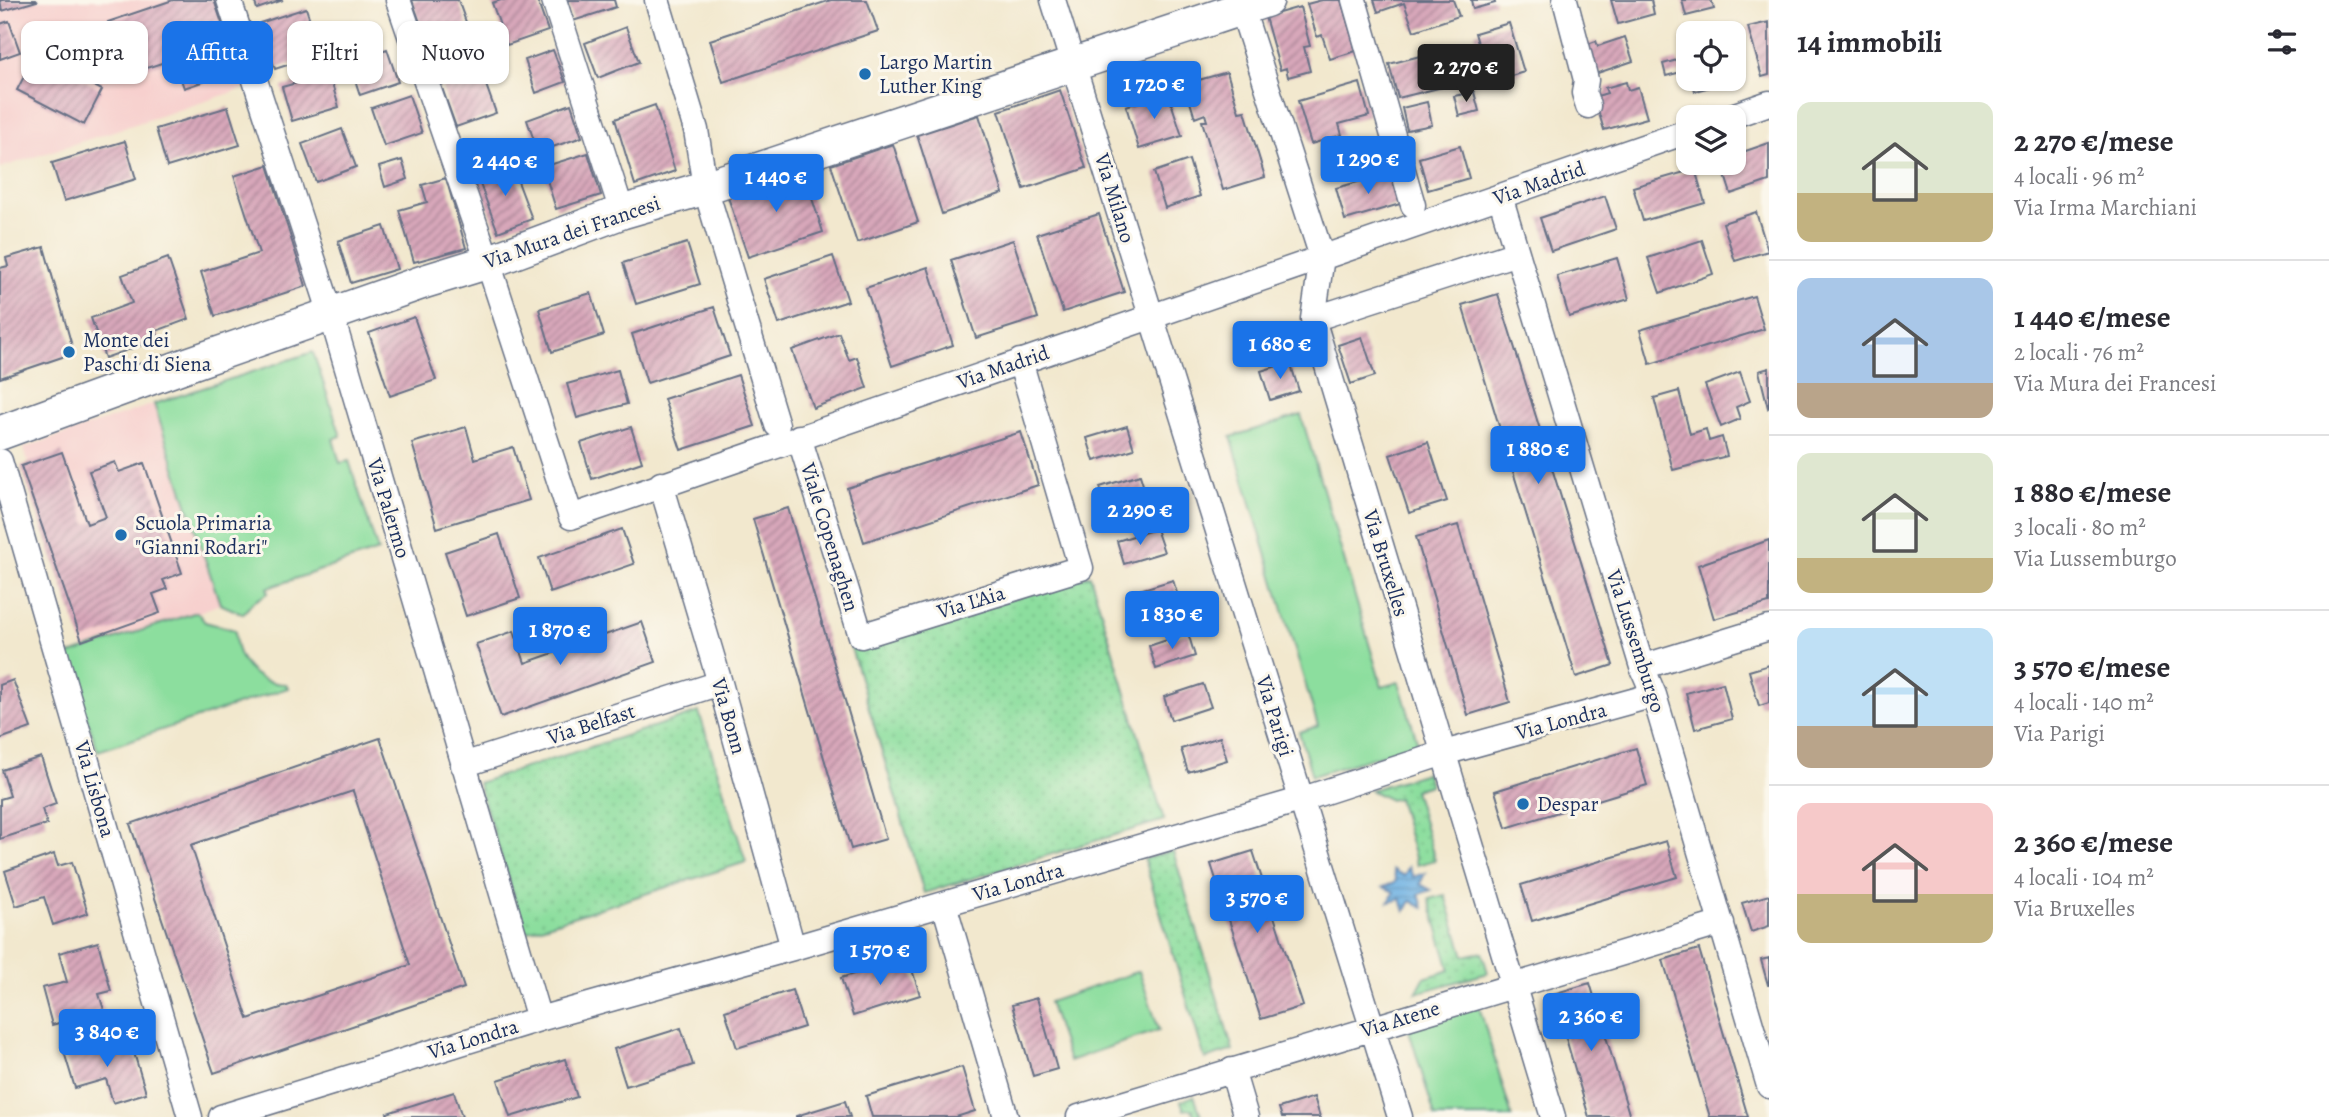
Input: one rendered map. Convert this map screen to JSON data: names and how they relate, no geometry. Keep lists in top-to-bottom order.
{
  "streets": {
    "street": [
      "Via Madrid",
      "Via Milano",
      "Via Mura dei Francesi",
      "Via Palermo",
      "Viale Copenaghen",
      "Via Bruxelles",
      "Via L'Aia",
      "Via Lussemburgo",
      "Via Bonn",
      "Via Parigi",
      "Via Londra",
      "Via Belfast",
      "Via Lisbona",
      "Via Atene"
    ]
  },
  "crossings": [
    ["Via Madrid", "Via Milano"],
    ["Via Madrid", "Via Mura dei Francesi"],
    ["Via Madrid", "Viale Copenaghen"],
    ["Via Madrid", "Via Bruxelles"],
    ["Via Madrid", "Via L'Aia"],
    ["Via Madrid", "Via Lussemburgo"],
    ["Via Madrid", "Via Bonn"],
    ["Via Madrid", "Via Parigi"],
    ["Via Milano", "Via Mura dei Francesi"],
    ["Via Milano", "Via Parigi"],
    ["Via Mura dei Francesi", "Via Palermo"],
    ["Via Mura dei Francesi", "Via Bruxelles"],
    ["Via Palermo", "Via Londra"],
    ["Via Palermo", "Via Belfast"],
    ["Viale Copenaghen", "Via L'Aia"],
    ["Via Bruxelles", "Via Londra"],
    ["Via Bruxelles", "Via Atene"],
    ["Via Lussemburgo", "Via Londra"],
    ["Via Lussemburgo", "Via Atene"],
    ["Via Bonn", "Via Londra"],
    ["Via Bonn", "Via Belfast"],
    ["Via Parigi", "Via Londra"],
    ["Via Parigi", "Via Atene"]
  ],
  "places": [
    "Largo Martin Luther King",
    "Monte dei Paschi di Siena",
    "Scuola Primaria \"Gianni Rodari\"",
    "Despar"
  ],
  "page": {
    "heading": "14 immobili",
    "chip": [
      "Compra",
      "Affitta",
      "Filtri",
      "Nuovo"
    ],
    "price": [
      "2 270 €",
      "1 720 €",
      "1 290 €",
      "2 440 €",
      "1 440 €",
      "1 680 €",
      "1 880 €",
      "2 290 €",
      "1 830 €",
      "1 870 €",
      "3 570 €",
      "1 570 €",
      "2 360 €",
      "3 840 €"
    ],
    "list": [
      {
        "name": "2 270 €/mese",
        "note": "4 locali · 96 m² · Via Irma Marchiani"
      },
      {
        "name": "1 440 €/mese",
        "note": "2 locali · 76 m² · Via Mura dei Francesi"
      },
      {
        "name": "1 880 €/mese",
        "note": "3 locali · 80 m² · Via Lussemburgo"
      },
      {
        "name": "3 570 €/mese",
        "note": "4 locali · 140 m² · Via Parigi"
      },
      {
        "name": "2 360 €/mese",
        "note": "4 locali · 104 m² · Via Bruxelles"
      }
    ]
  }
}
